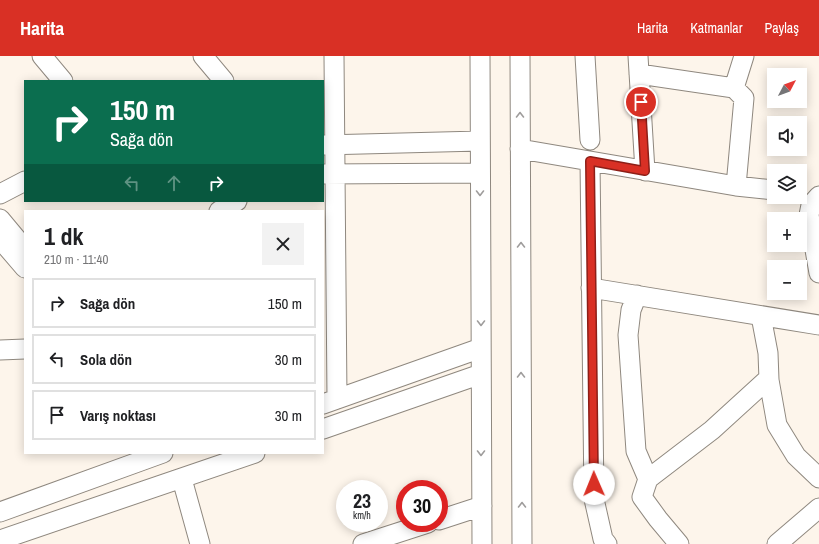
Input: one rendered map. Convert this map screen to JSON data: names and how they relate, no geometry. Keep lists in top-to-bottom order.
{
  "north": "top right",
  "page": {
    "header": "Harita",
    "nav": ["Harita", "Katmanlar", "Paylaş"],
    "map_buttons": ["+", "−"],
    "turn": ["150 m", "Sağa dön"],
    "heading": ["1 dk", "210 m · 11:40"],
    "list": [
      {
        "name": "Sağa dön",
        "value": "150 m"
      },
      {
        "name": "Sola dön",
        "value": "30 m"
      },
      {
        "name": "Varış noktası",
        "value": "30 m"
      }
    ],
    "speed": "23 km/h",
    "limit": "30"
  }
}
